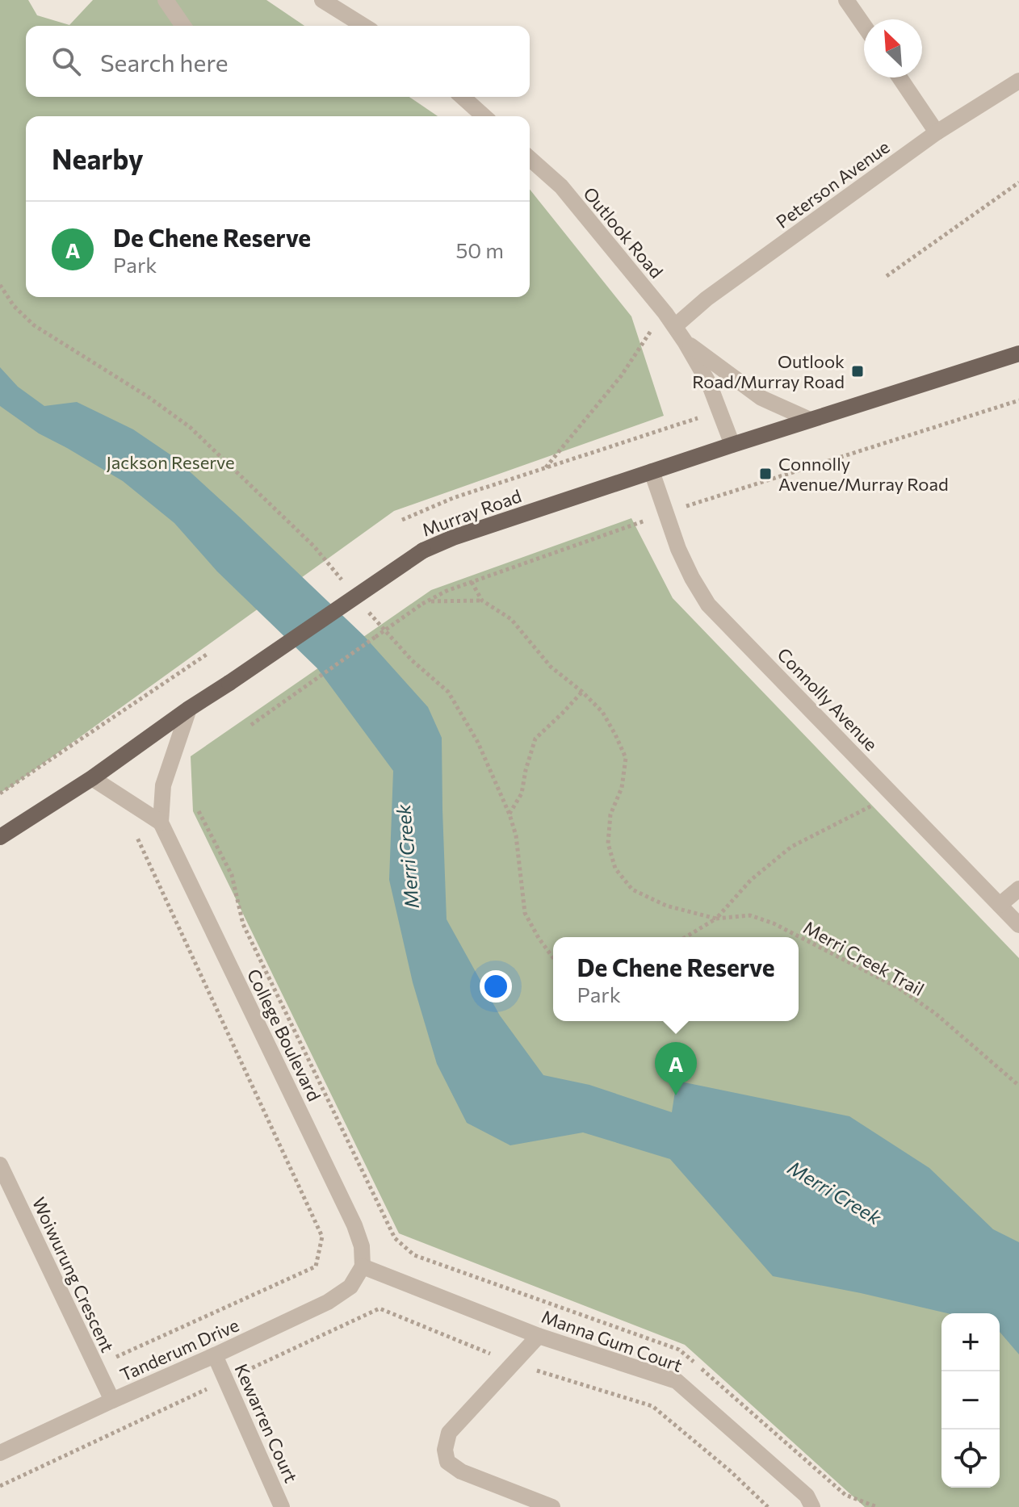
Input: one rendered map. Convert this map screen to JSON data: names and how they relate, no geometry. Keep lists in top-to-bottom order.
{
  "streets": {
    "main road": ["Murray Road"],
    "street": [
      "Peterson Avenue",
      "Outlook Road",
      "Connolly Avenue",
      "College Boulevard",
      "Woiwurung Crescent",
      "Manna Gum Court",
      "Tanderum Drive",
      "Kewarren Court"
    ],
    "path": ["Merri Creek Trail"]
  },
  "crossings": [
    ["Peterson Avenue", "Outlook Road"],
    ["Outlook Road", "Murray Road"],
    ["Murray Road", "Connolly Avenue"],
    ["Murray Road", "College Boulevard"],
    ["College Boulevard", "Manna Gum Court"],
    ["College Boulevard", "Tanderum Drive"],
    ["Woiwurung Crescent", "Tanderum Drive"],
    ["Manna Gum Court", "Tanderum Drive"],
    ["Tanderum Drive", "Kewarren Court"]
  ],
  "water": ["Merri Creek"],
  "parks": ["Jackson Reserve"],
  "places": {
    "transit": ["Outlook Road/Murray Road", "Connolly Avenue/Murray Road"]
  },
  "north": "top left",
  "page": {
    "search": "Search here",
    "heading": "Nearby",
    "list": [
      {
        "mark": "A",
        "name": "De Chene Reserve",
        "note": "Park",
        "value": "50 m"
      }
    ],
    "popup": ["De Chene Reserve", "Park"],
    "pins": "A",
    "map_buttons": ["+", "−"]
  }
}
